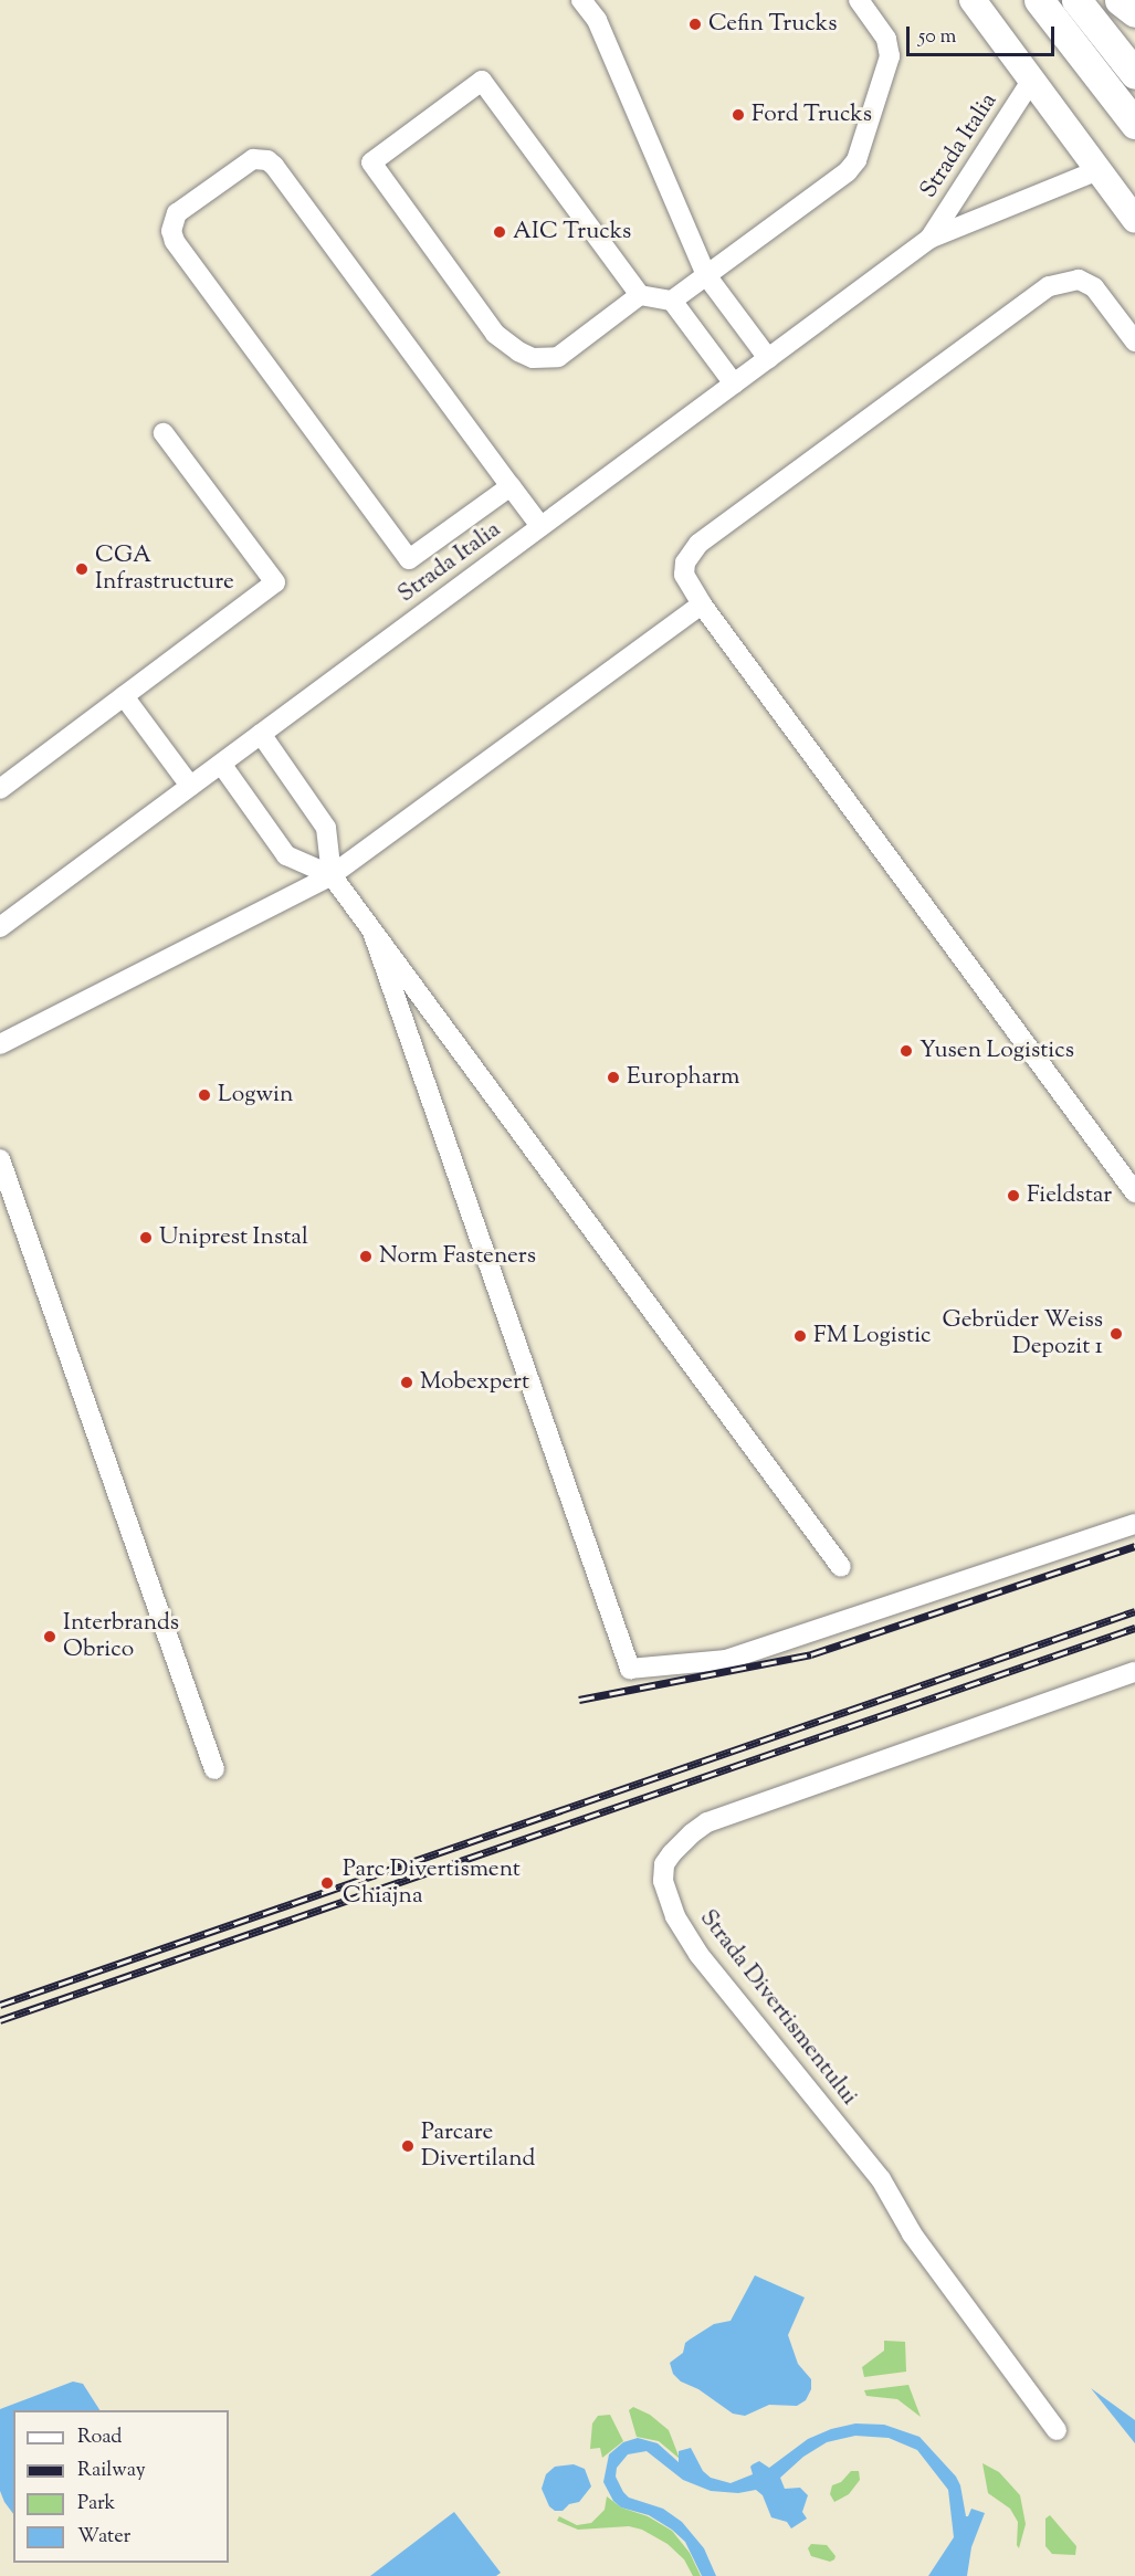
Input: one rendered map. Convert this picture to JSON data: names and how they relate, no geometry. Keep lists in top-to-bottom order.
{
  "streets": {
    "street": ["Strada Italia", "Strada Divertismentului"]
  },
  "places": [
    "Cefin Trucks",
    "Ford Trucks",
    "AIC Trucks",
    "CGA Infrastructure",
    "Yusen Logistics",
    "Europharm",
    "Logwin",
    "Fieldstar",
    "Uniprest Instal",
    "Norm Fasteners",
    "Gebrüder Weiss Depozit 1",
    "FM Logistic",
    "Mobexpert",
    "Interbrands Obrico",
    "Parc Divertisment Chiajna",
    "Parcare Divertiland"
  ],
  "legend": [
    "Road",
    "Railway",
    "Park",
    "Water"
  ],
  "scale_bar": "50 m"
}
